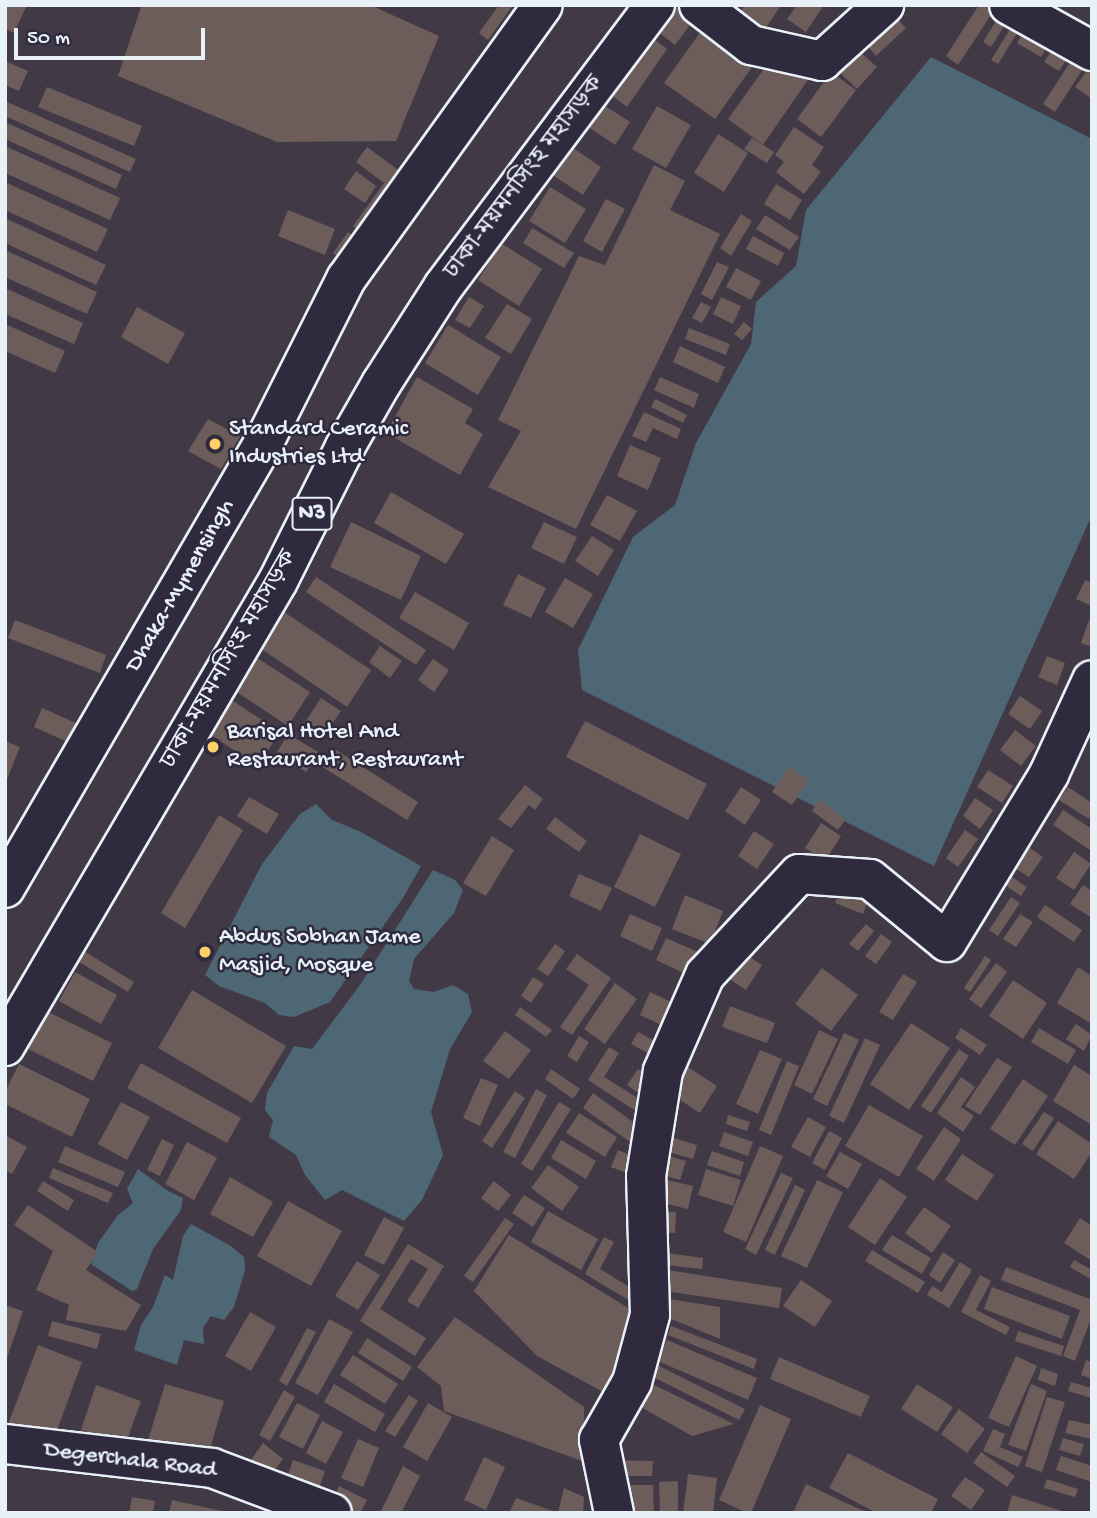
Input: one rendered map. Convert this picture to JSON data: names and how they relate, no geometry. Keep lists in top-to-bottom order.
{
  "streets": {
    "main road": [
      "ঢাকা-ময়মনসিংহ মহাসড়ক",
      "N3",
      "Dhaka-Mymensingh",
      "Degerchala Road"
    ]
  },
  "places": ["Standard Ceramic Industries Ltd", "Barisal Hotel And Restaurant, Restaurant", "Abdus Sobhan Jame Masjid, Mosque"],
  "scale_bar": "50 m"
}
